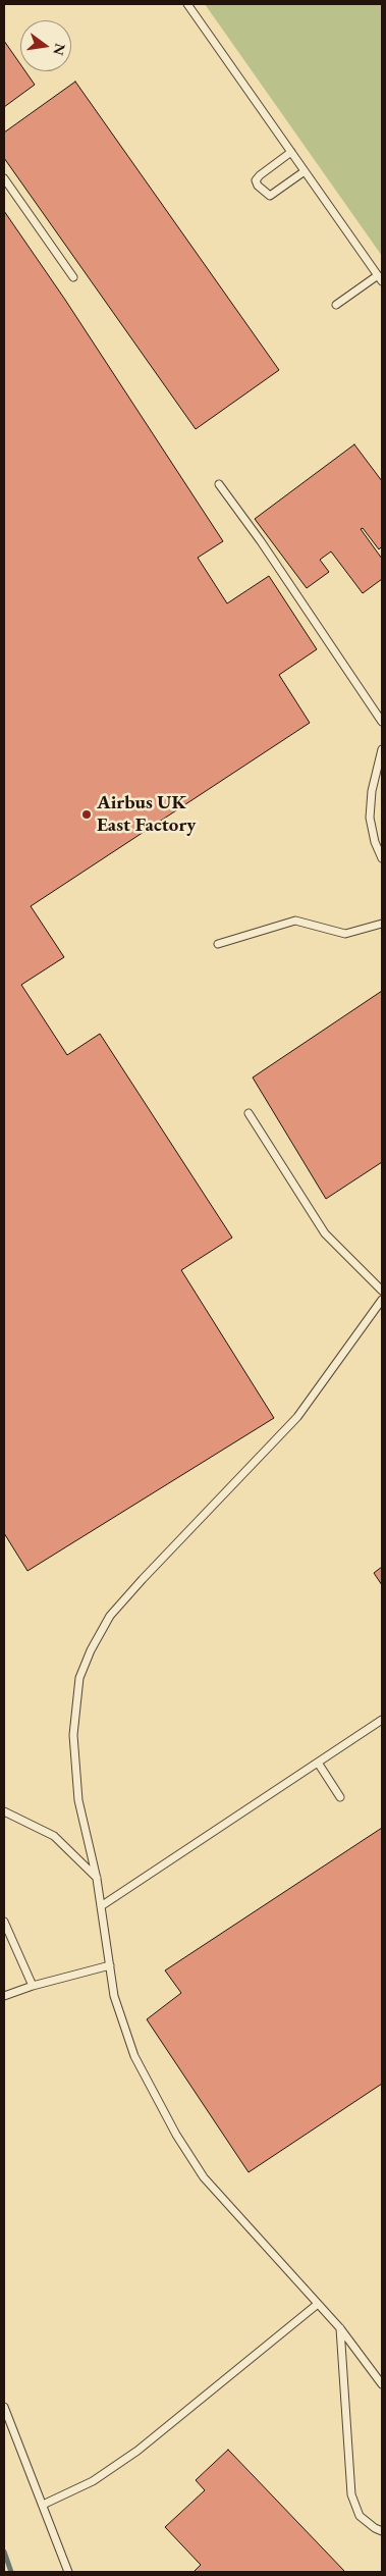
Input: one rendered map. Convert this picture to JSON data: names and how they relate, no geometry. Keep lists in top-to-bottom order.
{
  "places": ["Airbus UK East Factory"],
  "north": "right"
}
